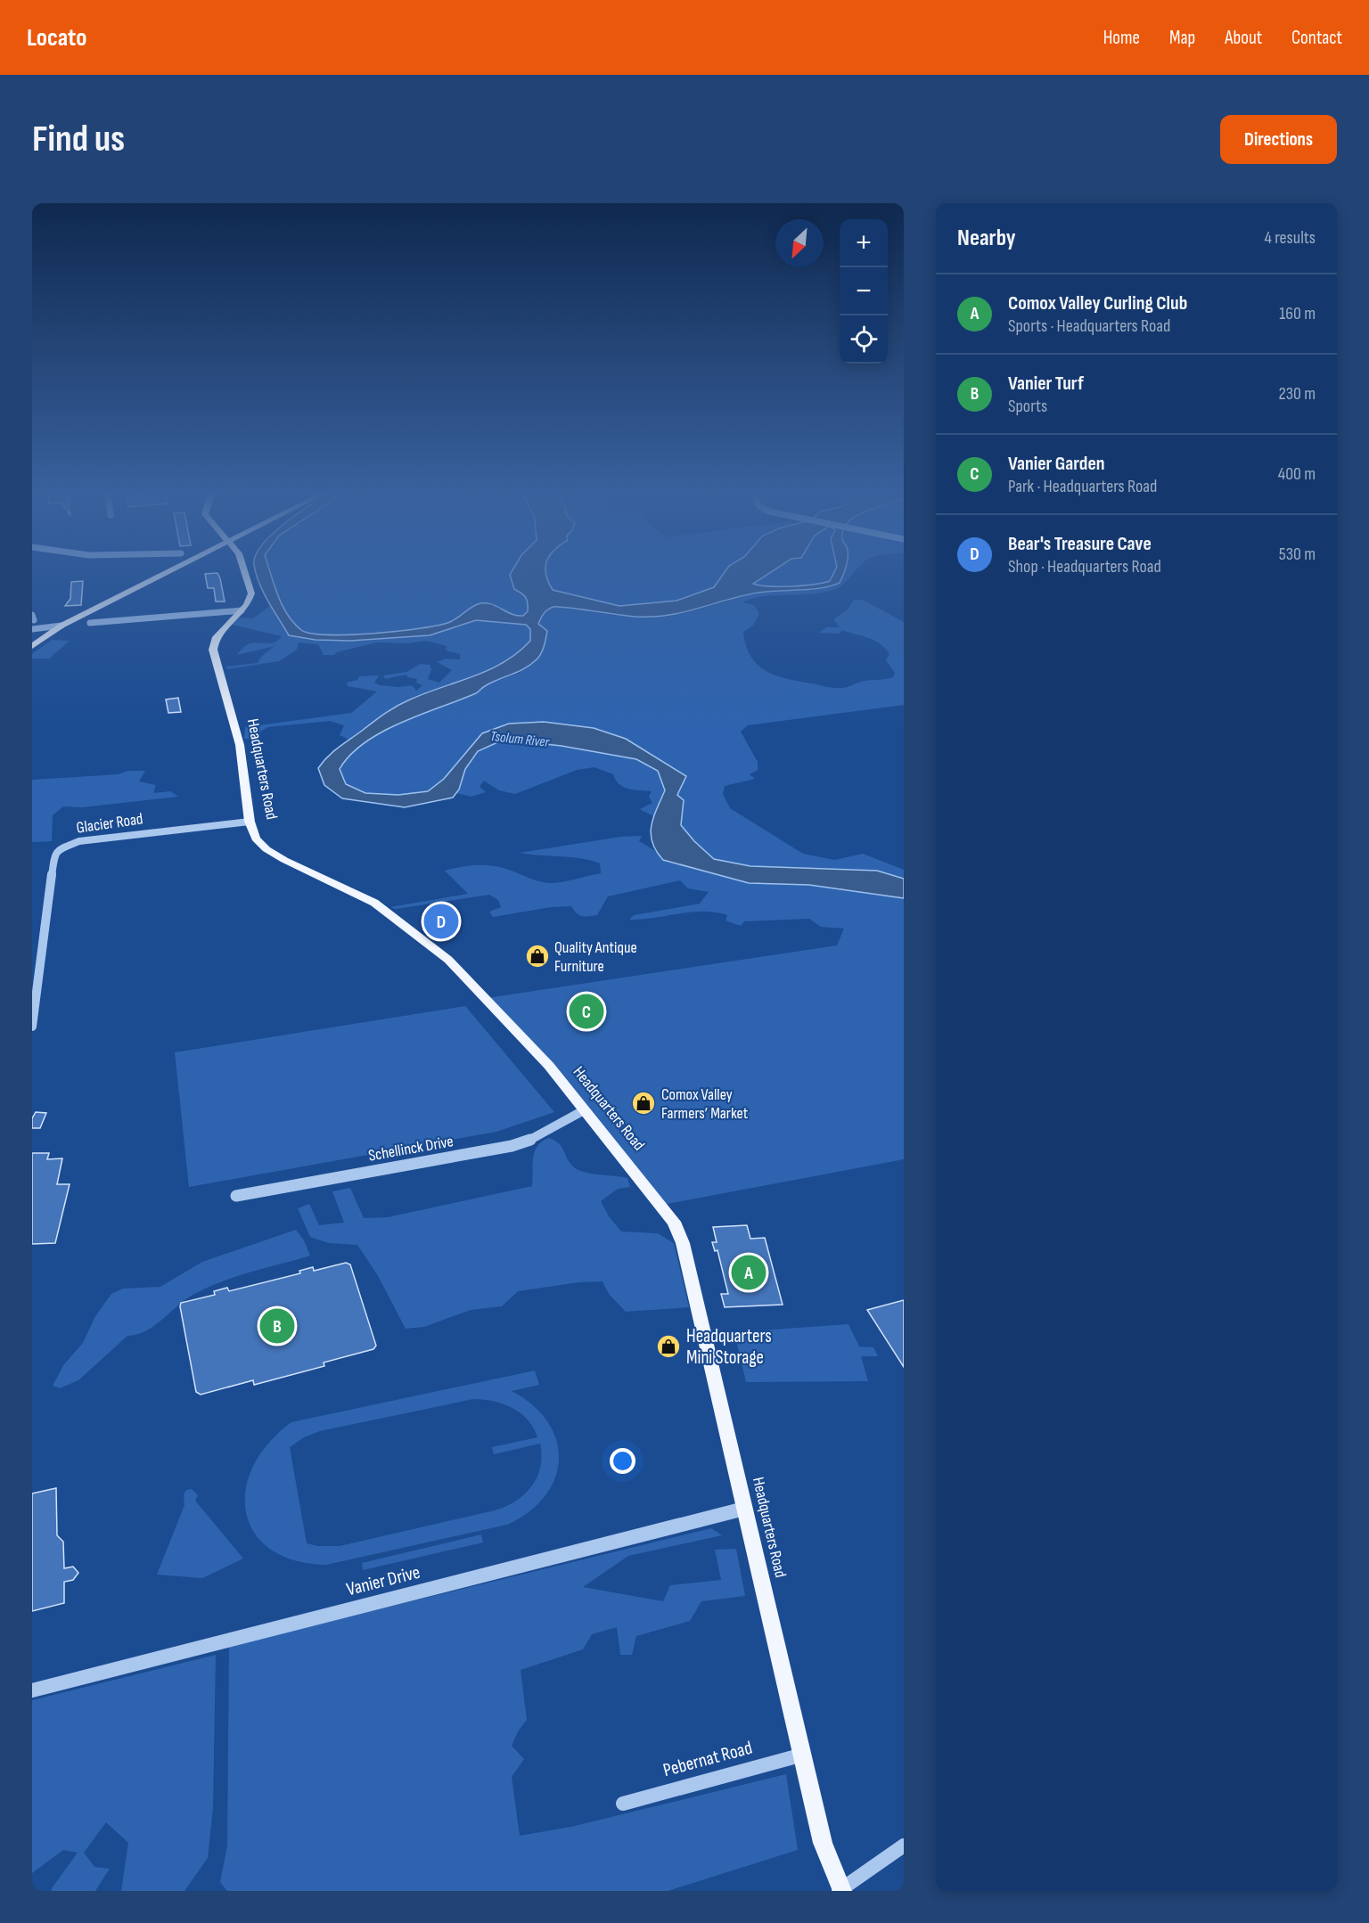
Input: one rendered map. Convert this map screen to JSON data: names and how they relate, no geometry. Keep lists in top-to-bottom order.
{
  "streets": {
    "main road": ["Headquarters Road"],
    "street": [
      "Glacier Road",
      "Schellinck Drive",
      "Vanier Drive",
      "Pebernat Road"
    ]
  },
  "crossings": [
    ["Headquarters Road", "Glacier Road"],
    ["Headquarters Road", "Schellinck Drive"],
    ["Headquarters Road", "Vanier Drive"],
    ["Headquarters Road", "Pebernat Road"]
  ],
  "water": ["Tsolum River"],
  "places": {
    "shop": ["Quality Antique Furniture", "Comox Valley Farmers’ Market", "Headquarters Mini Storage"]
  },
  "north": "bottom left",
  "page": {
    "header": "Locato",
    "nav": [
      "Home",
      "Map",
      "About",
      "Contact"
    ],
    "buttons": "Directions",
    "title": "Find us",
    "heading": ["Nearby", "4 results"],
    "map_buttons": ["+", "−"],
    "list": [
      {
        "mark": "A",
        "name": "Comox Valley Curling Club",
        "note": "Sports · Headquarters Road",
        "value": "160 m"
      },
      {
        "mark": "B",
        "name": "Vanier Turf",
        "note": "Sports",
        "value": "230 m"
      },
      {
        "mark": "C",
        "name": "Vanier Garden",
        "note": "Park · Headquarters Road",
        "value": "400 m"
      },
      {
        "mark": "D",
        "name": "Bear's Treasure Cave",
        "note": "Shop · Headquarters Road",
        "value": "530 m"
      }
    ],
    "pins": [
      "D",
      "C",
      "A",
      "B"
    ]
  }
}
